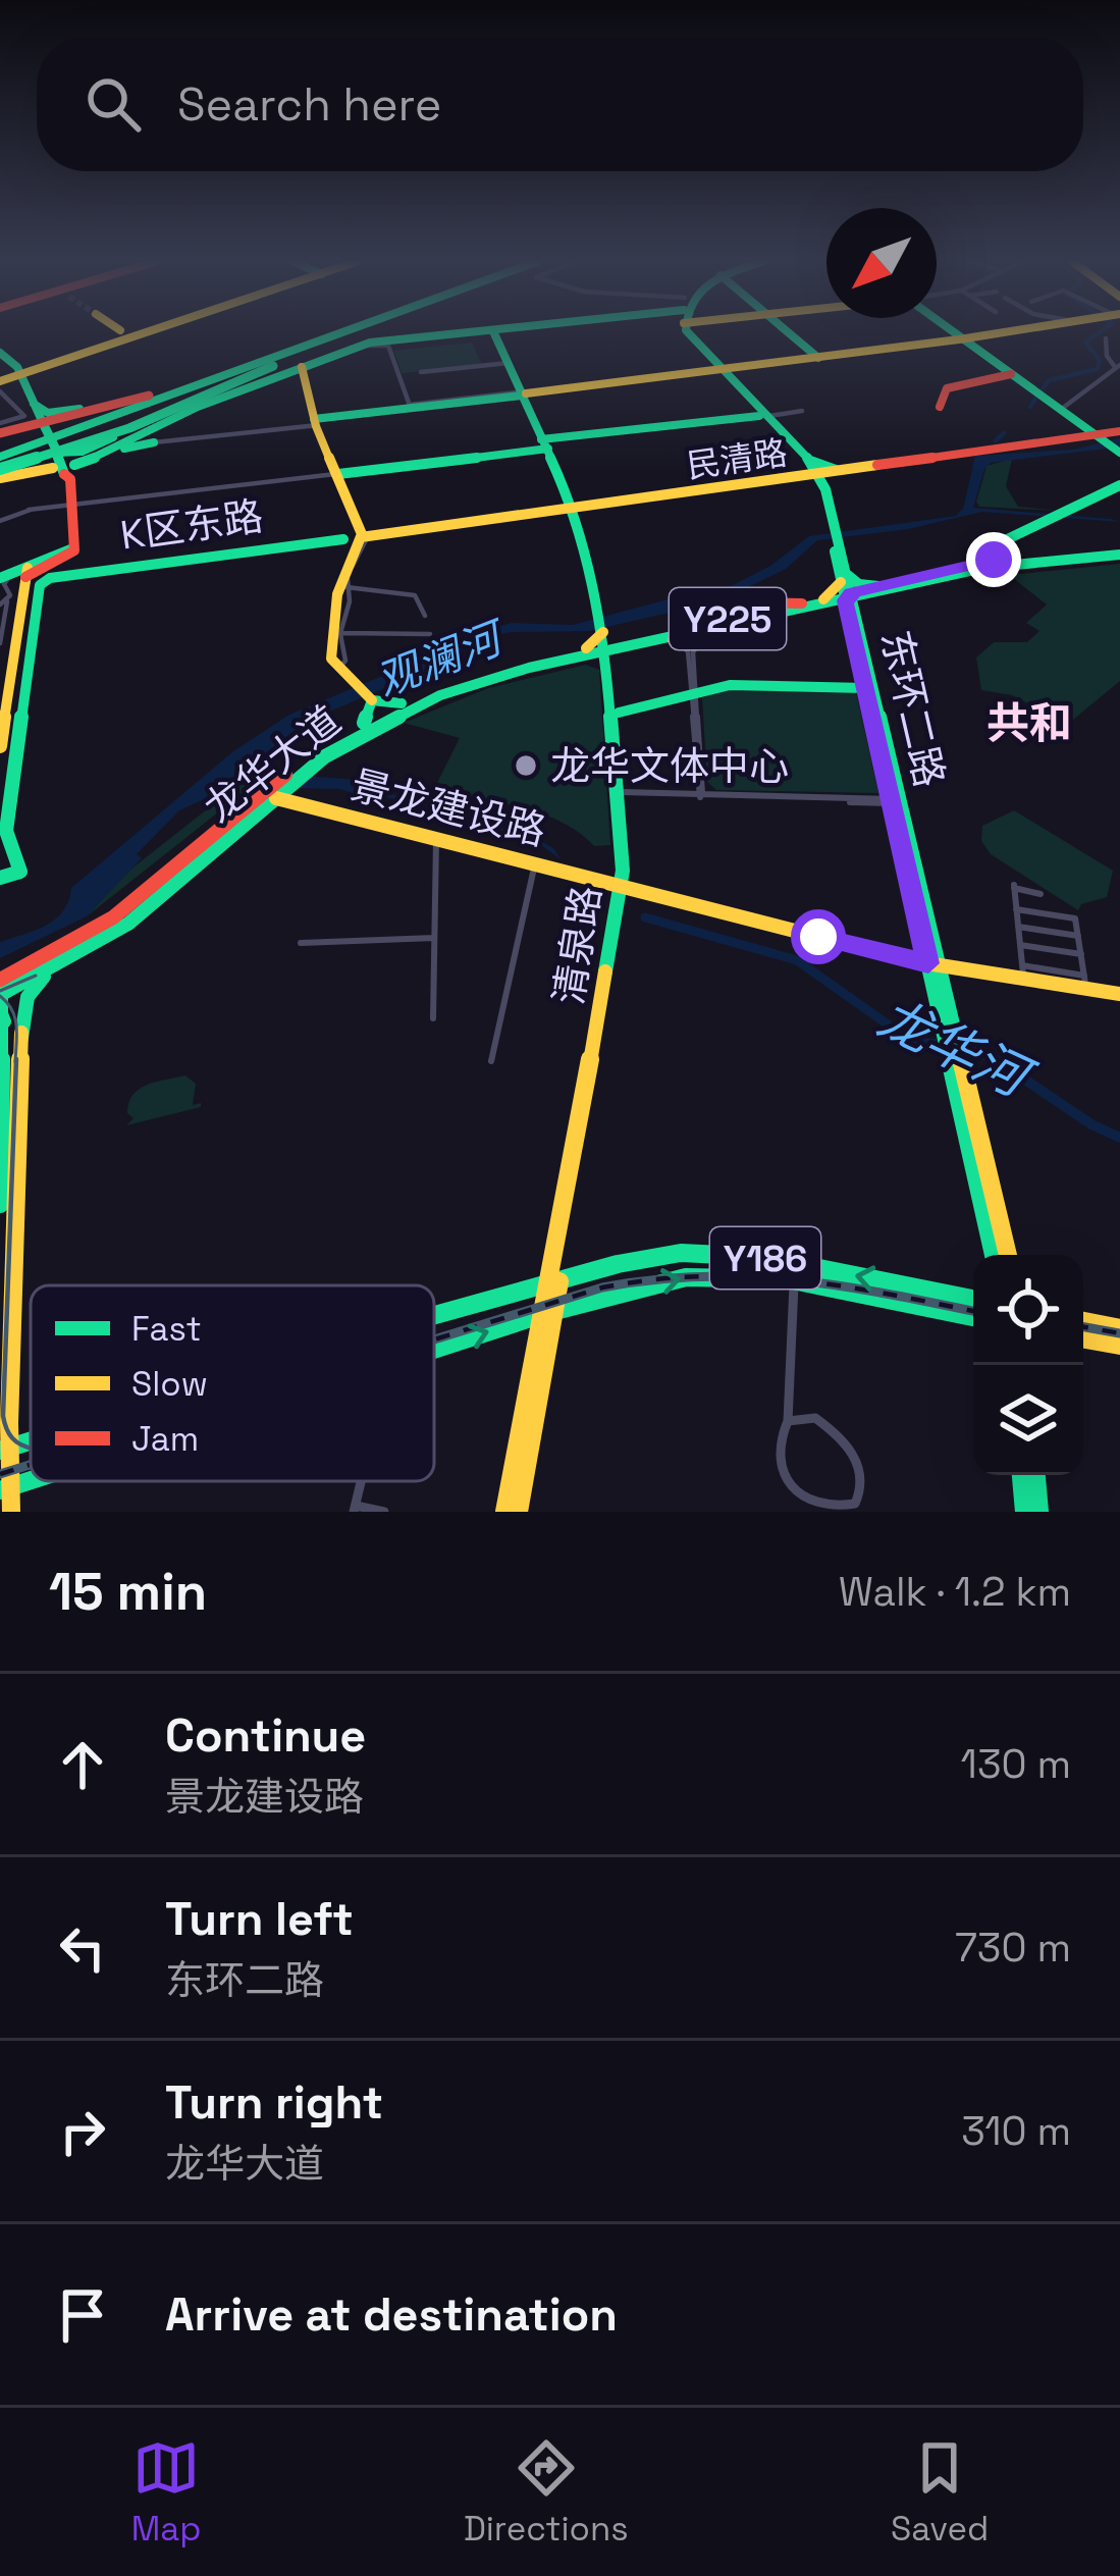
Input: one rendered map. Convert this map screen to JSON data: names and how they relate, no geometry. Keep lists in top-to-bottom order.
{
  "streets": {
    "main road": [
      "民清路",
      "K区东路",
      "Y225",
      "东环二路",
      "龙华大道",
      "景龙建设路",
      "清泉路",
      "Y186"
    ]
  },
  "crossings": [
    ["民清路", "东环二路"],
    ["民清路", "清泉路"],
    ["东环二路", "景龙建设路"],
    ["龙华大道", "景龙建设路"],
    ["龙华大道", "清泉路"],
    ["景龙建设路", "清泉路"],
    ["清泉路", "Y186"]
  ],
  "districts": ["共和"],
  "water": ["观澜河", "龙华河"],
  "places": ["龙华文体中心"],
  "legend": ["Fast", "Slow", "Jam"],
  "north": "bottom left",
  "page": {
    "search": "Search here",
    "heading": ["15 min", "Walk · 1.2 km"],
    "list": [
      ["Continue", "景龙建设路", "130 m"],
      ["Turn left", "东环二路", "730 m"],
      ["Turn right", "龙华大道", "310 m"],
      "Arrive at destination"
    ],
    "nav": ["Map", "Directions", "Saved"]
  }
}
